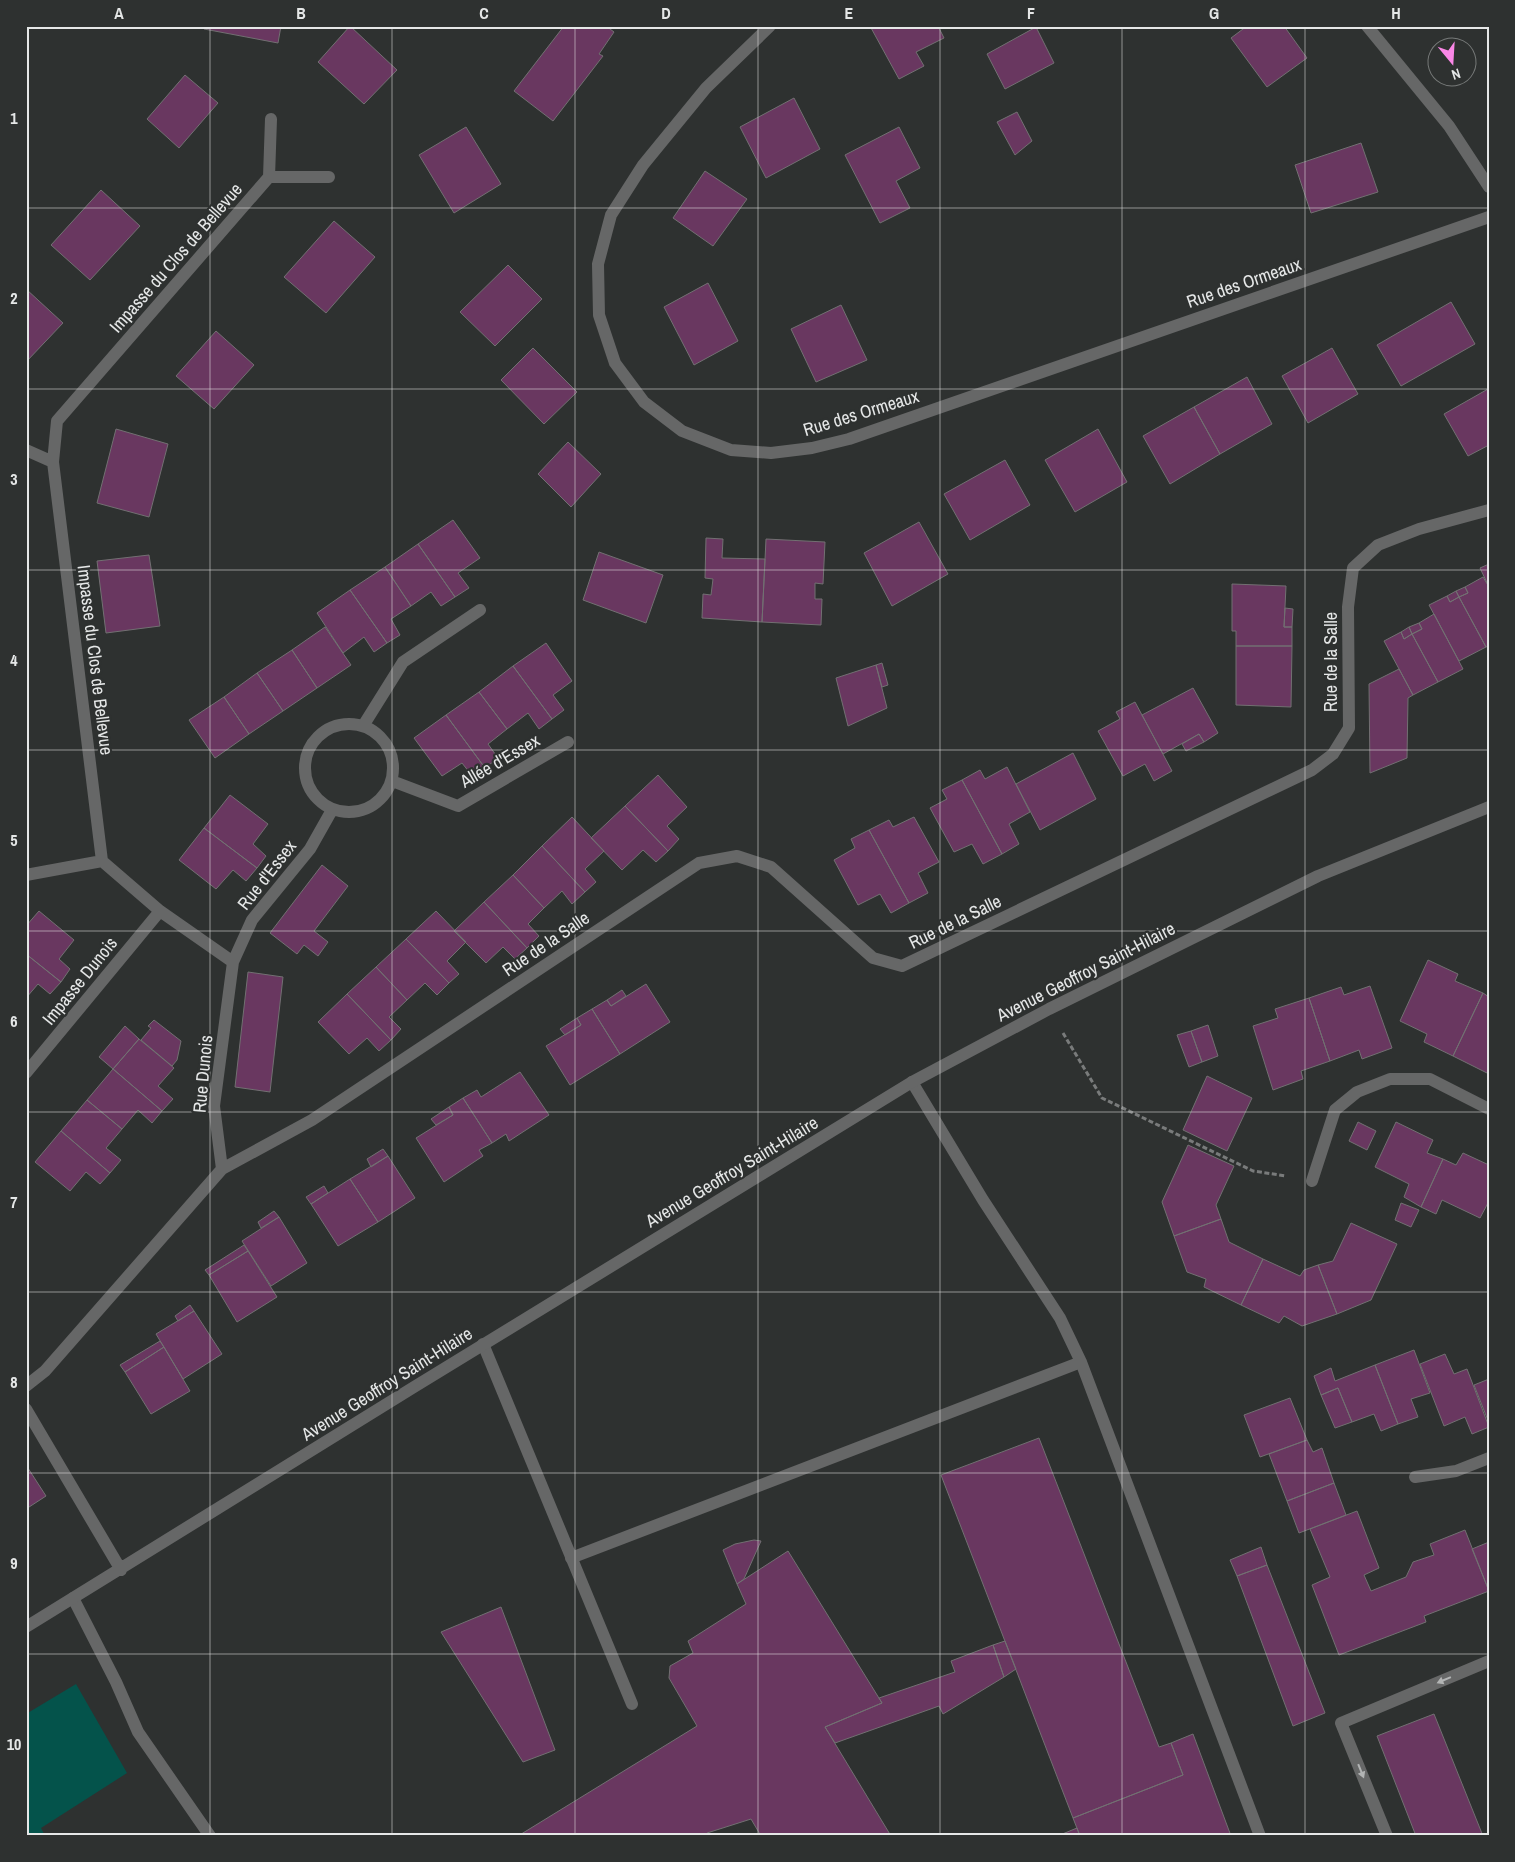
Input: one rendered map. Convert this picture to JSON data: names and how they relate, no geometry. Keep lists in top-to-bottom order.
{
  "streets": {
    "street": [
      "Impasse du Clos de Bellevue",
      "Rue des Ormeaux",
      "Rue de la Salle",
      "Allée d'Essex",
      "Rue d'Essex",
      "Avenue Geoffroy Saint-Hilaire",
      "Impasse Dunois",
      "Rue Dunois"
    ]
  },
  "crossings": [
    ["Rue de la Salle", "Rue Dunois"],
    ["Allée d'Essex", "Rue d'Essex"],
    ["Rue d'Essex", "Rue Dunois"]
  ],
  "north": "bottom",
  "grid": {
    "columns": [
      "A",
      "B",
      "C",
      "D",
      "E",
      "F",
      "G",
      "H"
    ],
    "rows": [
      "1",
      "2",
      "3",
      "4",
      "5",
      "6",
      "7",
      "8",
      "9",
      "10"
    ]
  }
}
